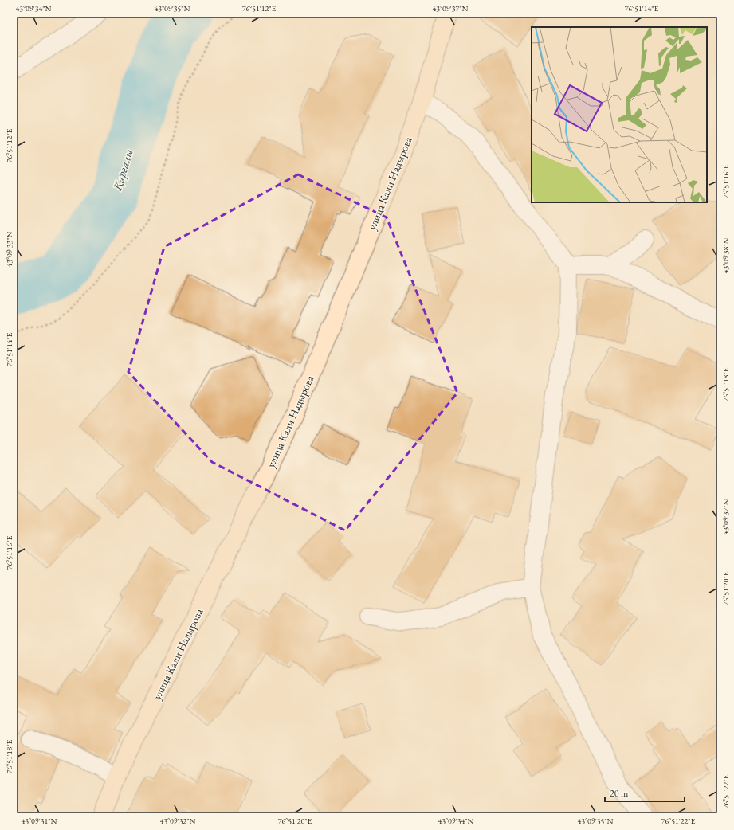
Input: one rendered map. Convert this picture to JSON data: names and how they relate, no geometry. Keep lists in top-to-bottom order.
{
  "streets": {
    "street": ["улица Кали Надырова"]
  },
  "water": ["Қарғалы"],
  "scale_bar": "20 m",
  "coordinates": [
    "43°09'34\"N",
    "43°09'35\"N",
    "76°51'12\"E",
    "43°09'37\"N",
    "76°51'14\"E",
    "76°51'16\"E",
    "43°09'33\"N",
    "43°09'38\"N",
    "76°51'18\"E",
    "76°51'20\"E",
    "76°51'22\"E",
    "43°09'31\"N",
    "43°09'32\"N"
  ]
}
